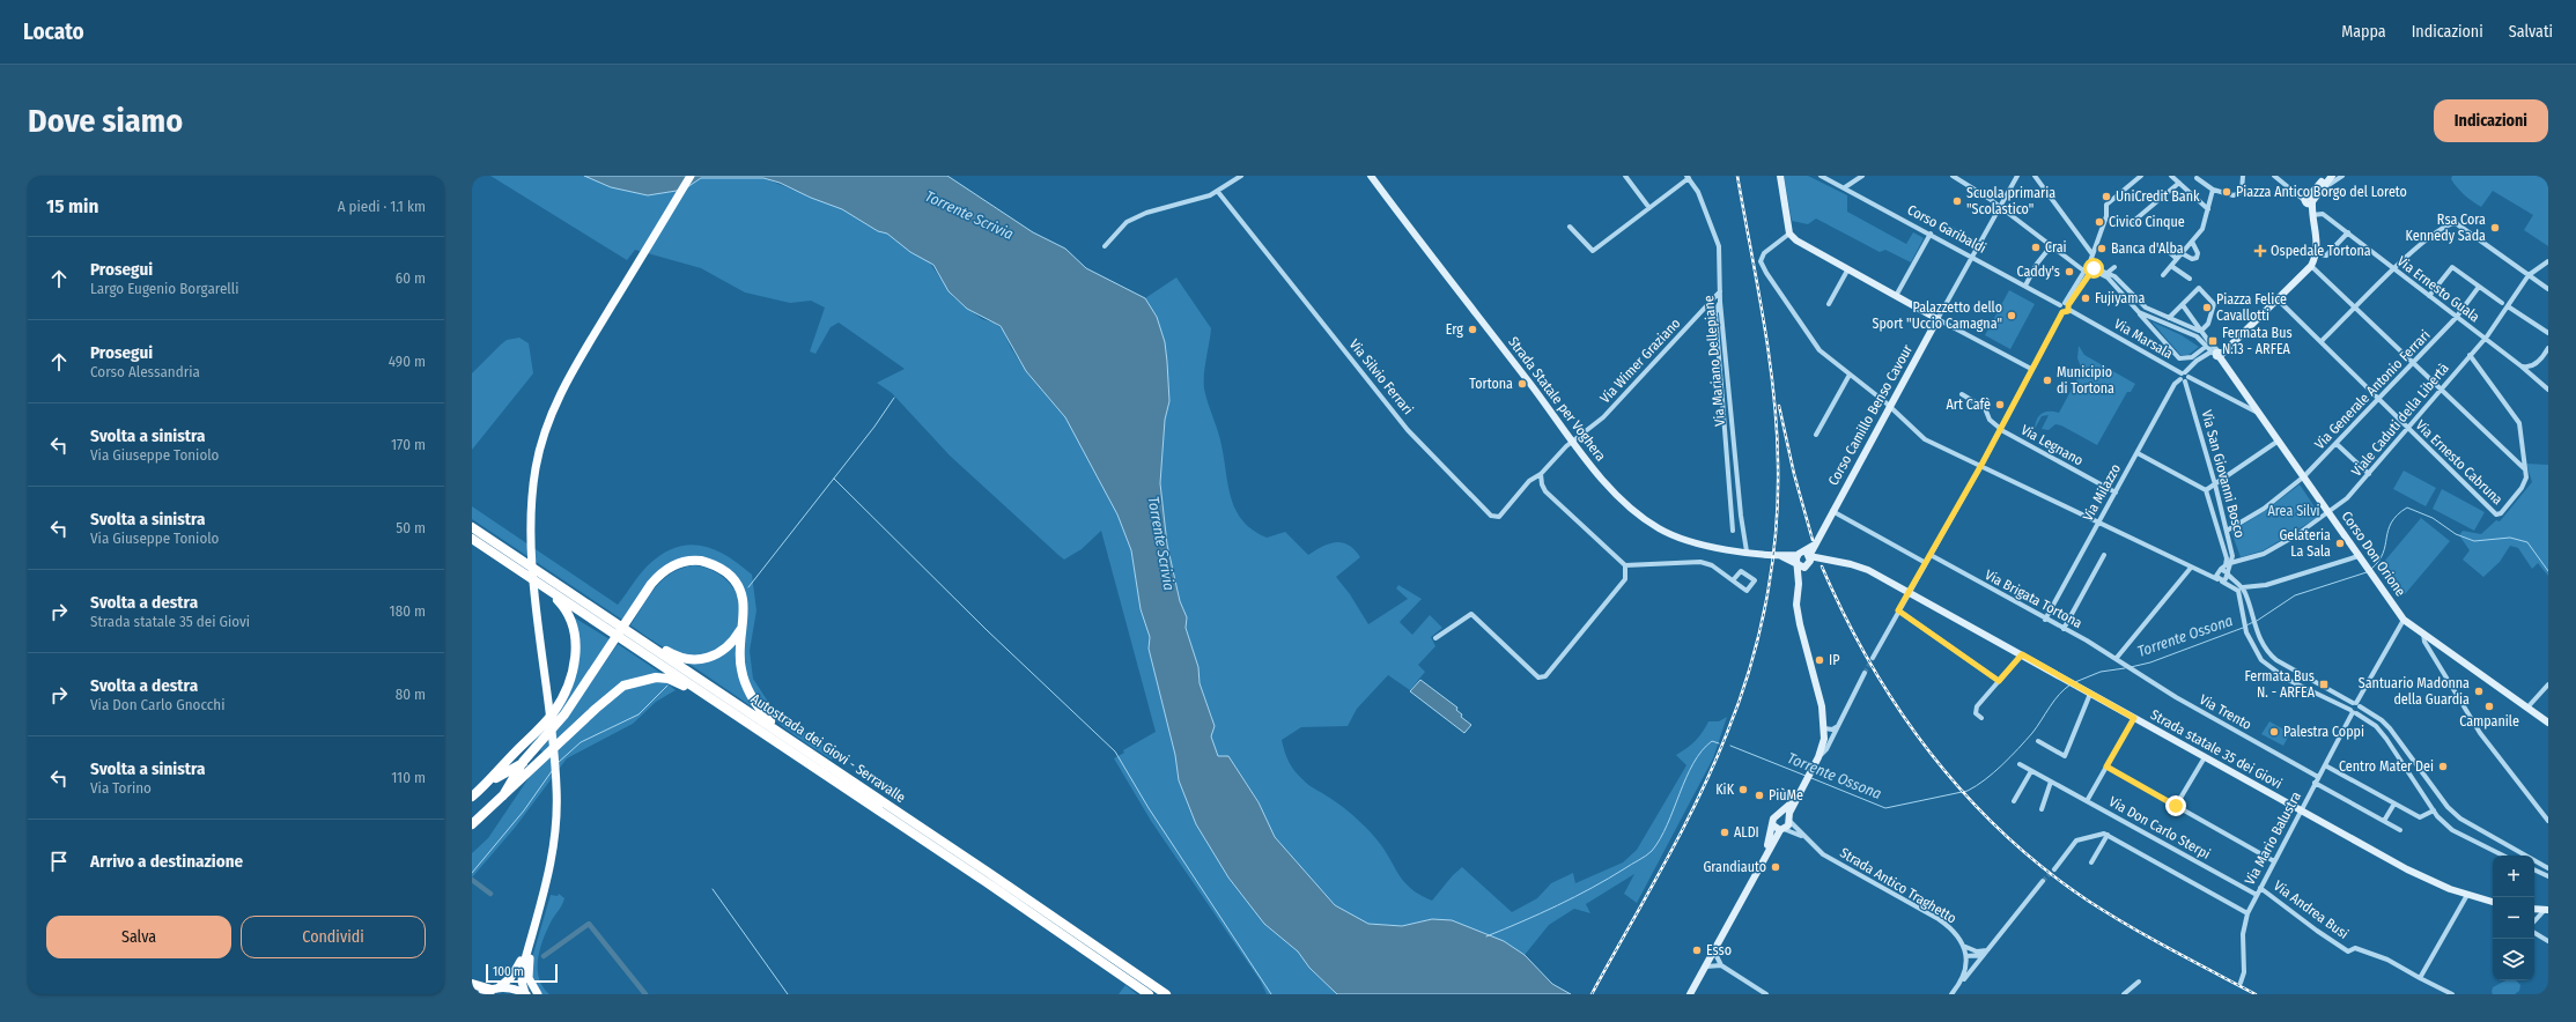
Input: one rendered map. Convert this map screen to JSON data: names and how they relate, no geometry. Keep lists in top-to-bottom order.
{
  "streets": {
    "highway": ["Autostrada dei Giovi - Serravalle"],
    "main road": [
      "Strada Statale per Voghera",
      "Corso Camillo Benso Cavour",
      "Corso Don Orione",
      "Strada statale 35 dei Giovi"
    ],
    "street": [
      "Corso Garibaldi",
      "Via Ernesto Guala",
      "Via Marsala",
      "Via Wimer Graziano",
      "Via Mariano Dellepiane",
      "Via Silvio Ferrari",
      "Via Generale Antonio Ferrari",
      "Viale Caduti della Libertà",
      "Via Legnano",
      "Via Ernesto Cabruna",
      "Via San Giovanni Bosco",
      "Via Milazzo",
      "Via Brigata Tortona",
      "Via Trento",
      "Via Don Carlo Sterpi",
      "Via Mario Balustra",
      "Strada Antico Traghetto",
      "Via Andrea Busi"
    ]
  },
  "crossings": [
    ["Corso Garibaldi", "Via Marsala"],
    ["Corso Garibaldi", "Corso Camillo Benso Cavour"],
    ["Via Ernesto Guala", "Via Generale Antonio Ferrari"],
    ["Via Ernesto Guala", "Viale Caduti della Libertà"],
    ["Via Marsala", "Via San Giovanni Bosco"],
    ["Via Marsala", "Via Milazzo"],
    ["Via Marsala", "Corso Don Orione"],
    ["Via Wimer Graziano", "Via Mariano Dellepiane"],
    ["Via Wimer Graziano", "Via Silvio Ferrari"],
    ["Via Wimer Graziano", "Strada Statale per Voghera"],
    ["Via Mariano Dellepiane", "Strada Statale per Voghera"],
    ["Via Generale Antonio Ferrari", "Via Ernesto Cabruna"],
    ["Via Generale Antonio Ferrari", "Via San Giovanni Bosco"],
    ["Via Generale Antonio Ferrari", "Corso Don Orione"],
    ["Strada Statale per Voghera", "Corso Camillo Benso Cavour"],
    ["Strada Statale per Voghera", "Strada statale 35 dei Giovi"],
    ["Corso Camillo Benso Cavour", "Strada statale 35 dei Giovi"],
    ["Viale Caduti della Libertà", "Via Ernesto Cabruna"],
    ["Viale Caduti della Libertà", "Via San Giovanni Bosco"],
    ["Viale Caduti della Libertà", "Corso Don Orione"],
    ["Via Legnano", "Via Milazzo"],
    ["Via San Giovanni Bosco", "Via Milazzo"],
    ["Via Milazzo", "Corso Don Orione"],
    ["Via Milazzo", "Via Brigata Tortona"],
    ["Via Brigata Tortona", "Via Trento"],
    ["Via Trento", "Via Mario Balustra"],
    ["Strada statale 35 dei Giovi", "Via Mario Balustra"],
    ["Via Don Carlo Sterpi", "Via Mario Balustra"],
    ["Via Mario Balustra", "Via Andrea Busi"]
  ],
  "water": ["Torrente Scrivia", "Torrente Ossona"],
  "parks": ["Area Silvi"],
  "places": {
    "other": [
      "Piazza Antico Borgo del Loreto",
      "UniCredit Bank",
      "Scuola primaria \"Scolastico\"",
      "Civico Cinque",
      "Rsa Cora Kennedy Sada",
      "Crai",
      "Banca d'Alba",
      "Caddy's",
      "Fujiyama",
      "Piazza Felice Cavallotti",
      "Palazzetto dello Sport \"Uccio Camagna\"",
      "Erg",
      "Municipio di Tortona",
      "Tortona",
      "Art Cafè",
      "Gelateria La Sala",
      "IP",
      "Santuario Madonna della Guardia",
      "Campanile",
      "Palestra Coppi",
      "Centro Mater Dei",
      "KiK",
      "PiùMe",
      "ALDI",
      "Grandiauto",
      "Esso"
    ],
    "health": ["Ospedale Tortona"],
    "transit": ["Fermata Bus N.13 - ARFEA", "Fermata Bus N. - ARFEA"]
  },
  "scale_bar": "100 m",
  "page": {
    "header": "Locato",
    "nav": ["Mappa", "Indicazioni", "Salvati"],
    "buttons": [
      "Indicazioni",
      ["Salva", "Condividi"]
    ],
    "title": "Dove siamo",
    "heading": ["15 min", "A piedi · 1.1 km"],
    "list": [
      ["Prosegui", "Largo Eugenio Borgarelli", "60 m"],
      ["Prosegui", "Corso Alessandria", "490 m"],
      ["Svolta a sinistra", "Via Giuseppe Toniolo", "170 m"],
      ["Svolta a sinistra", "Via Giuseppe Toniolo", "50 m"],
      ["Svolta a destra", "Strada statale 35 dei Giovi", "180 m"],
      ["Svolta a destra", "Via Don Carlo Gnocchi", "80 m"],
      ["Svolta a sinistra", "Via Torino", "110 m"],
      "Arrivo a destinazione"
    ],
    "map_buttons": ["+", "−"],
    "scale": "100 m"
  }
}
